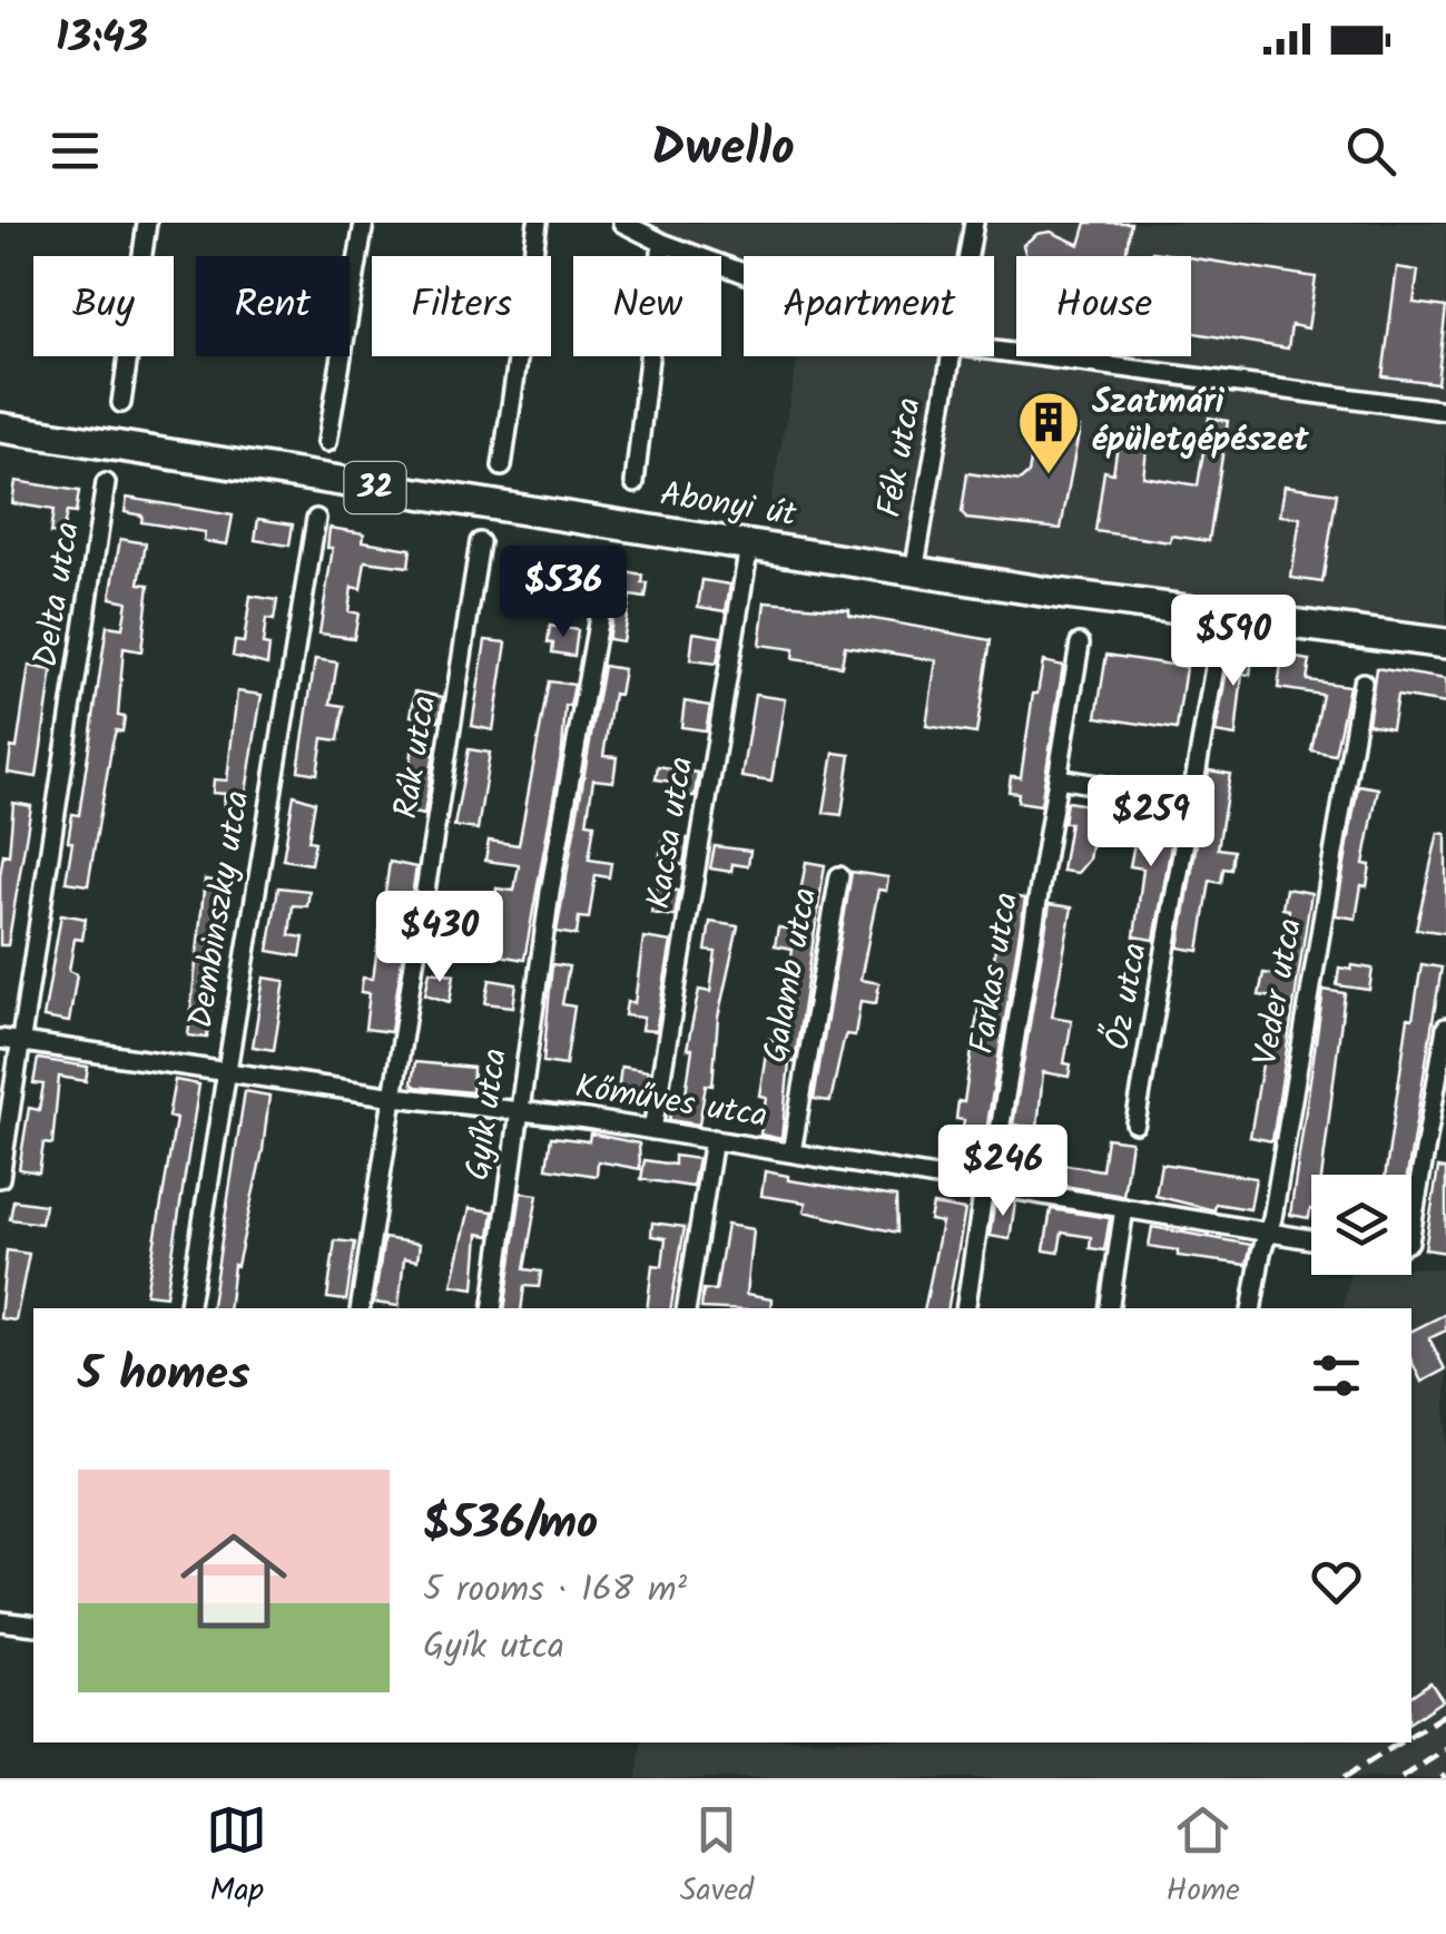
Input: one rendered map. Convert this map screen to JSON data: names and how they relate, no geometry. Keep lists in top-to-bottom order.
{
  "streets": {
    "main road": ["32", "Abonyi út"],
    "street": [
      "Fék utca",
      "Delta utca",
      "Rák utca",
      "Kacsa utca",
      "Dembinszky utca",
      "Farkas utca",
      "Galamb utca",
      "Veder utca",
      "Őz utca",
      "Kőműves utca",
      "Gyík utca"
    ]
  },
  "crossings": [
    ["Fék utca", "Abonyi út"],
    ["Abonyi út", "Kacsa utca"],
    ["Abonyi út", "Őz utca"],
    ["Delta utca", "Kőműves utca"],
    ["Rák utca", "Kőműves utca"],
    ["Kacsa utca", "Kőműves utca"],
    ["Dembinszky utca", "Kőműves utca"],
    ["Farkas utca", "Kőműves utca"],
    ["Galamb utca", "Kőműves utca"],
    ["Veder utca", "Kőműves utca"],
    ["Kőműves utca", "Gyík utca"]
  ],
  "places": {
    "building": ["Szatmári épületgépészet"]
  },
  "page": {
    "status": "13:43",
    "header": "Dwello",
    "chip": [
      "Buy",
      "Rent",
      "Filters",
      "New",
      "Apartment",
      "House"
    ],
    "price": [
      "$536",
      "$590",
      "$259",
      "$430",
      "$246"
    ],
    "heading": "5 homes",
    "list": [
      {
        "name": "$536/mo",
        "note": "5 rooms · 168 m² · Gyík utca"
      }
    ],
    "tabs": ["Map", "Saved", "Home"]
  }
}
